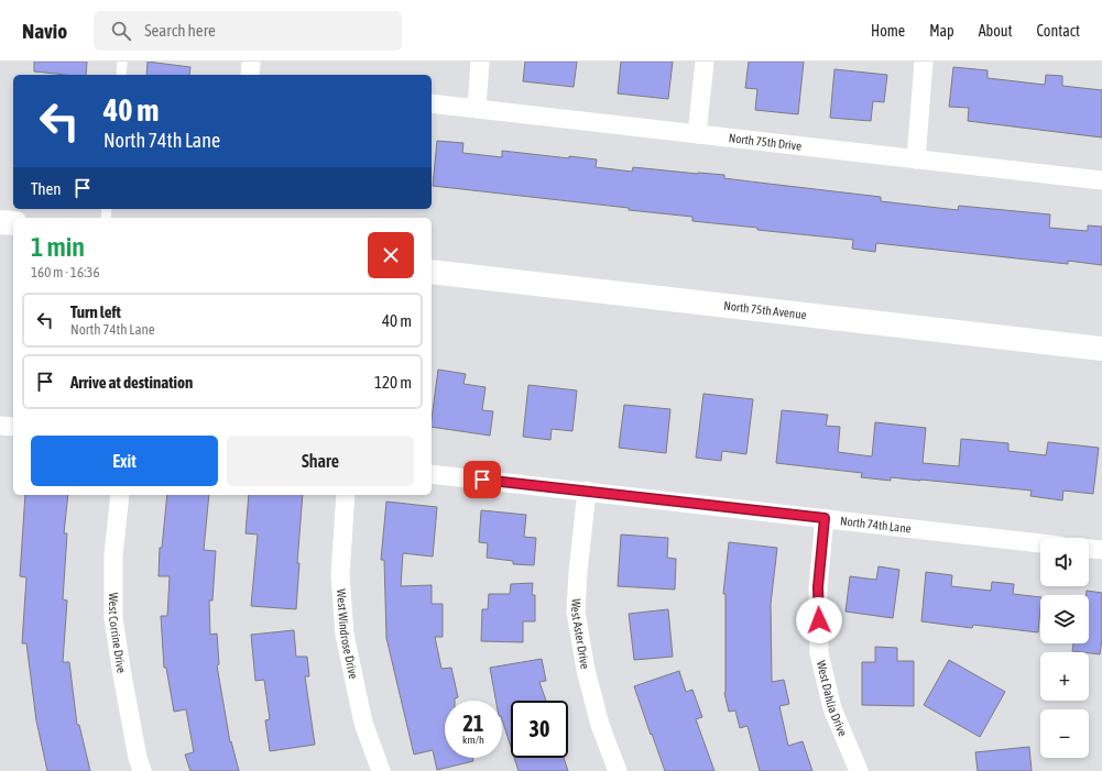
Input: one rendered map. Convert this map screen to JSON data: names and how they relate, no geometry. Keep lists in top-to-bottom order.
{
  "streets": {
    "main road": ["North 75th Avenue"],
    "street": [
      "North 75th Drive",
      "North 74th Lane",
      "West Corrine Drive",
      "West Windrose Drive",
      "West Aster Drive",
      "West Dahlia Drive"
    ]
  },
  "crossings": [
    ["North 74th Lane", "West Aster Drive"],
    ["North 74th Lane", "West Dahlia Drive"]
  ],
  "page": {
    "header": "Navio",
    "search": "Search here",
    "nav": [
      "Home",
      "Map",
      "About",
      "Contact"
    ],
    "turn": ["40 m", "North 74th Lane"],
    "then": "Then",
    "heading": ["1 min", "160 m · 16:36"],
    "list": [
      {
        "name": "Turn left",
        "note": "North 74th Lane",
        "value": "40 m"
      },
      {
        "name": "Arrive at destination",
        "value": "120 m"
      }
    ],
    "buttons": ["Exit", "Share"],
    "map_buttons": ["+", "−"],
    "speed": "21 km/h",
    "limit": "30"
  }
}
